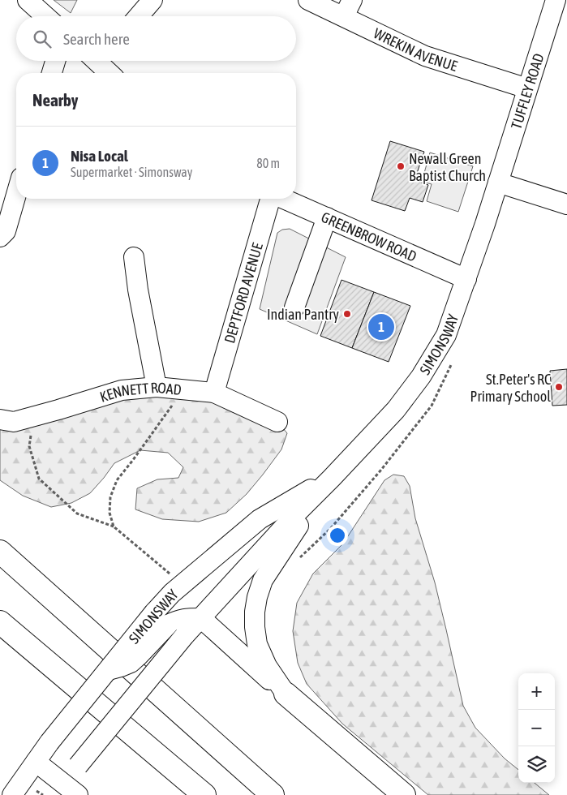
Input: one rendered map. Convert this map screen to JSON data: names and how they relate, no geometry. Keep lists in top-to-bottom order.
{
  "streets": {
    "street": [
      "WREKIN AVENUE",
      "TUFFLEY ROAD",
      "GREENBROW ROAD",
      "DEPTFORD AVENUE",
      "SIMONSWAY",
      "KENNETT ROAD"
    ]
  },
  "crossings": [
    ["WREKIN AVENUE", "TUFFLEY ROAD"],
    ["TUFFLEY ROAD", "SIMONSWAY"],
    ["GREENBROW ROAD", "SIMONSWAY"],
    ["DEPTFORD AVENUE", "KENNETT ROAD"]
  ],
  "places": ["Newall Green Baptist Church", "Indian Pantry", "St.Peter's RC Primary School"],
  "page": {
    "search": "Search here",
    "heading": "Nearby",
    "list": [
      {
        "mark": "1",
        "name": "Nisa Local",
        "note": "Supermarket · Simonsway",
        "value": "80 m"
      }
    ],
    "pins": "1",
    "map_buttons": ["+", "−"]
  }
}
